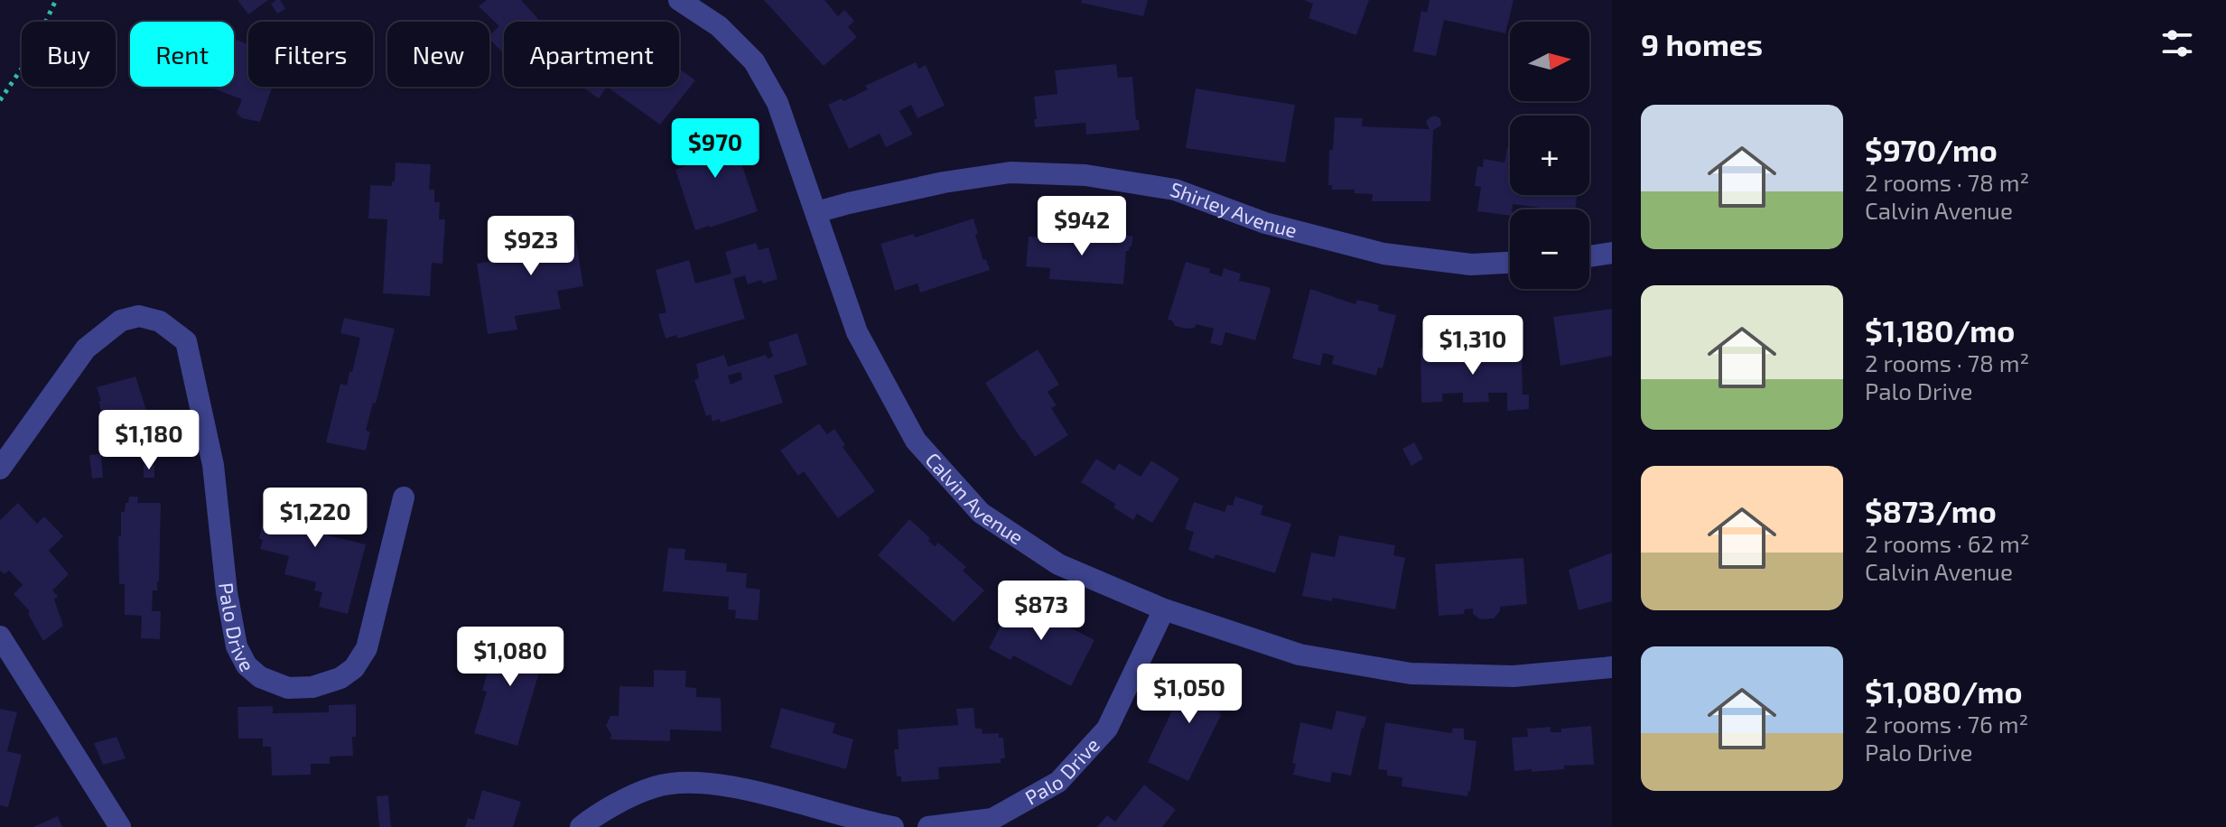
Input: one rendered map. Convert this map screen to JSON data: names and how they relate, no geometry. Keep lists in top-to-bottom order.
{
  "streets": {
    "street": ["Shirley Avenue", "Calvin Avenue", "Palo Drive"]
  },
  "crossings": [
    ["Shirley Avenue", "Calvin Avenue"],
    ["Calvin Avenue", "Palo Drive"]
  ],
  "north": "right",
  "page": {
    "heading": "9 homes",
    "map_buttons": ["+", "−"],
    "chip": [
      "Buy",
      "Rent",
      "Filters",
      "New",
      "Apartment"
    ],
    "list": [
      {
        "name": "$970/mo",
        "note": "2 rooms · 78 m² · Calvin Avenue"
      },
      {
        "name": "$1,180/mo",
        "note": "2 rooms · 78 m² · Palo Drive"
      },
      {
        "name": "$873/mo",
        "note": "2 rooms · 62 m² · Calvin Avenue"
      },
      {
        "name": "$1,080/mo",
        "note": "2 rooms · 76 m² · Palo Drive"
      }
    ],
    "price": [
      "$970",
      "$942",
      "$923",
      "$1,310",
      "$1,180",
      "$1,220",
      "$873",
      "$1,080",
      "$1,050"
    ]
  }
}
